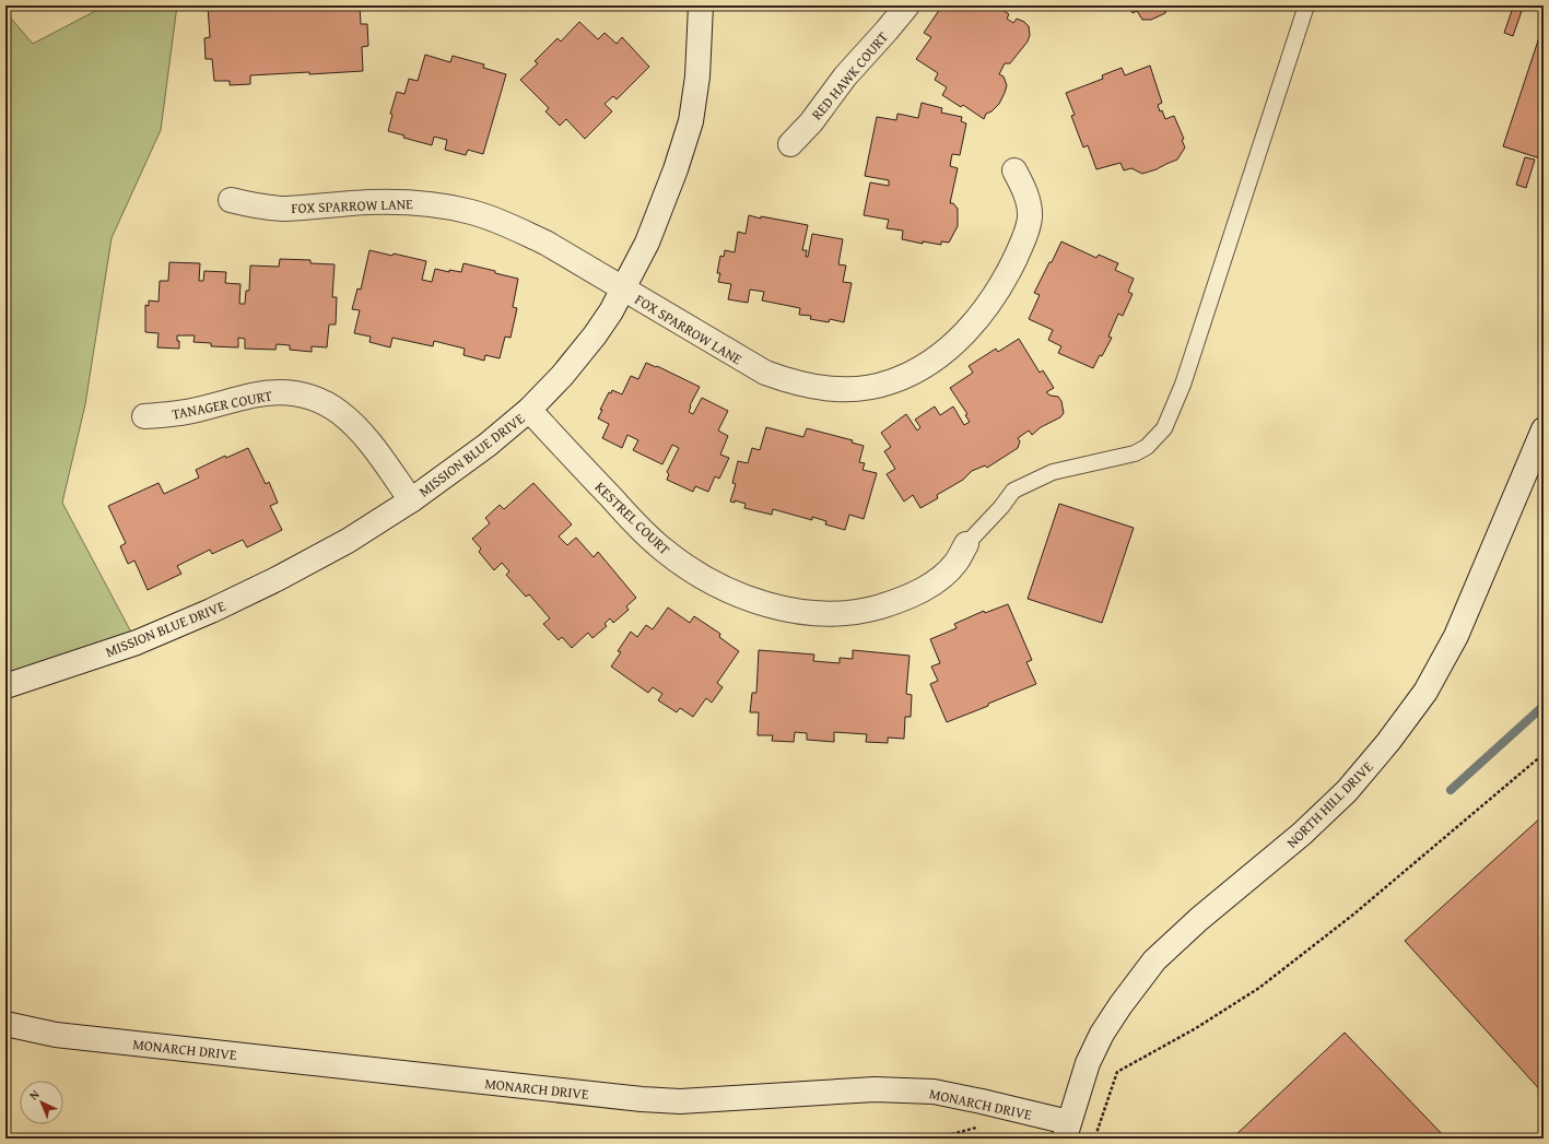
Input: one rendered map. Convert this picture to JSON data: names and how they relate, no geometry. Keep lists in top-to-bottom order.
{
  "streets": {
    "street": [
      "RED HAWK COURT",
      "FOX SPARROW LANE",
      "TANAGER COURT",
      "MISSION BLUE DRIVE",
      "KESTREL COURT",
      "NORTH HILL DRIVE",
      "MONARCH DRIVE"
    ]
  },
  "crossings": [
    ["FOX SPARROW LANE", "MISSION BLUE DRIVE"],
    ["TANAGER COURT", "MISSION BLUE DRIVE"],
    ["MISSION BLUE DRIVE", "KESTREL COURT"],
    ["NORTH HILL DRIVE", "MONARCH DRIVE"]
  ],
  "north": "top left"
}
